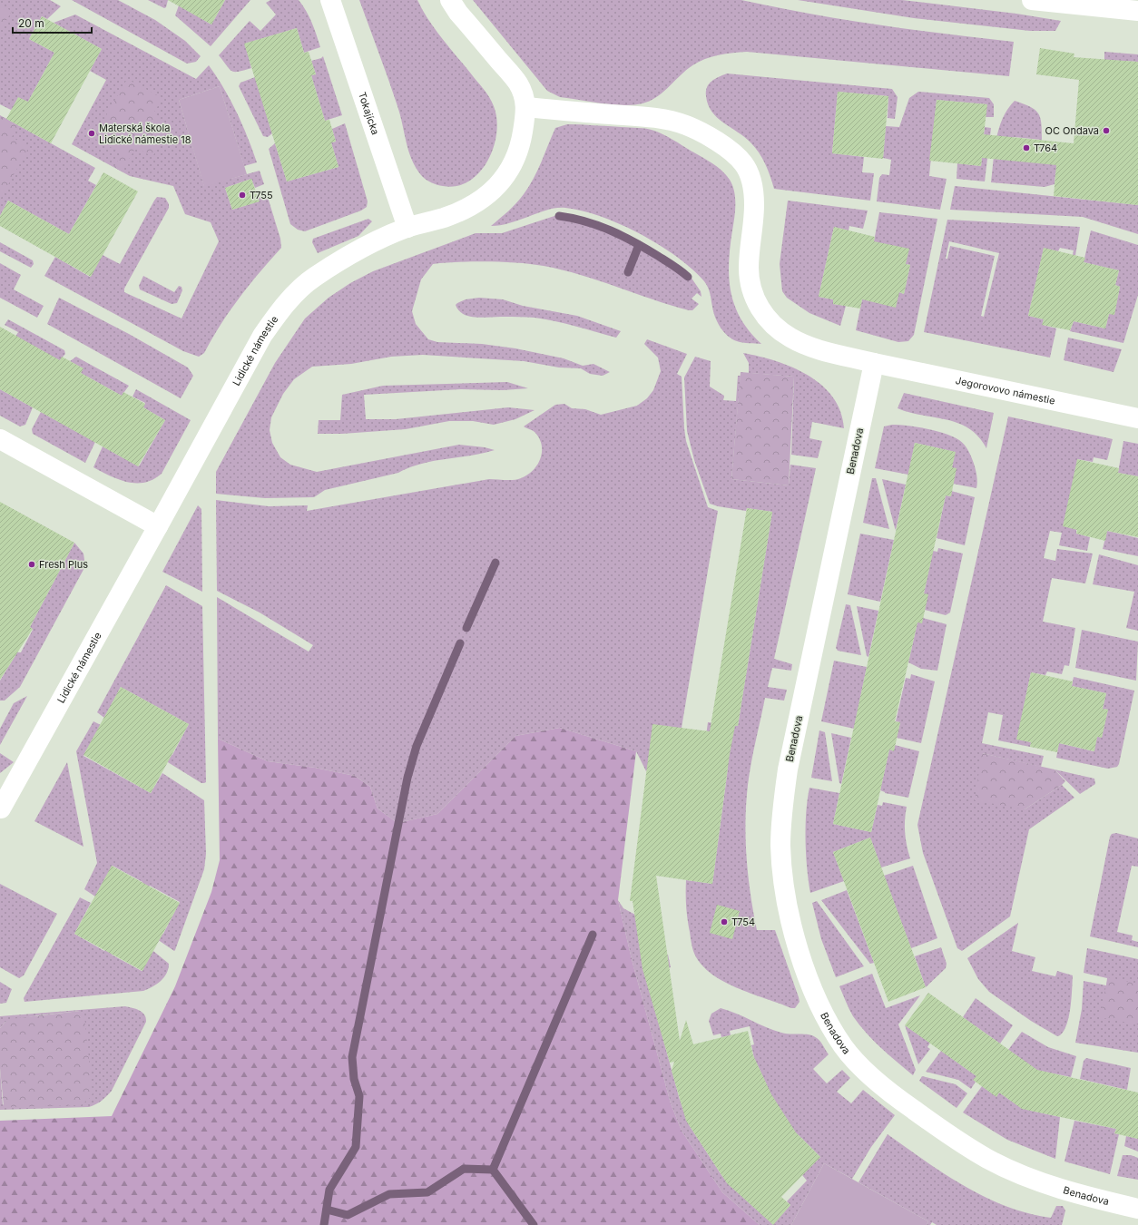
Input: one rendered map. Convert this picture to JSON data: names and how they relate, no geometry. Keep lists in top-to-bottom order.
{
  "streets": {
    "street": [
      "Tokajícka",
      "Lidické námestie",
      "Jegorovovo námestie",
      "Benadova"
    ]
  },
  "crossings": [
    ["Tokajícka", "Lidické námestie"],
    ["Jegorovovo námestie", "Benadova"]
  ],
  "places": [
    "OC Ondava",
    "Materská škola Lidické námestie 18",
    "T764",
    "T755",
    "Fresh Plus",
    "T754"
  ],
  "scale_bar": "20 m"
}
